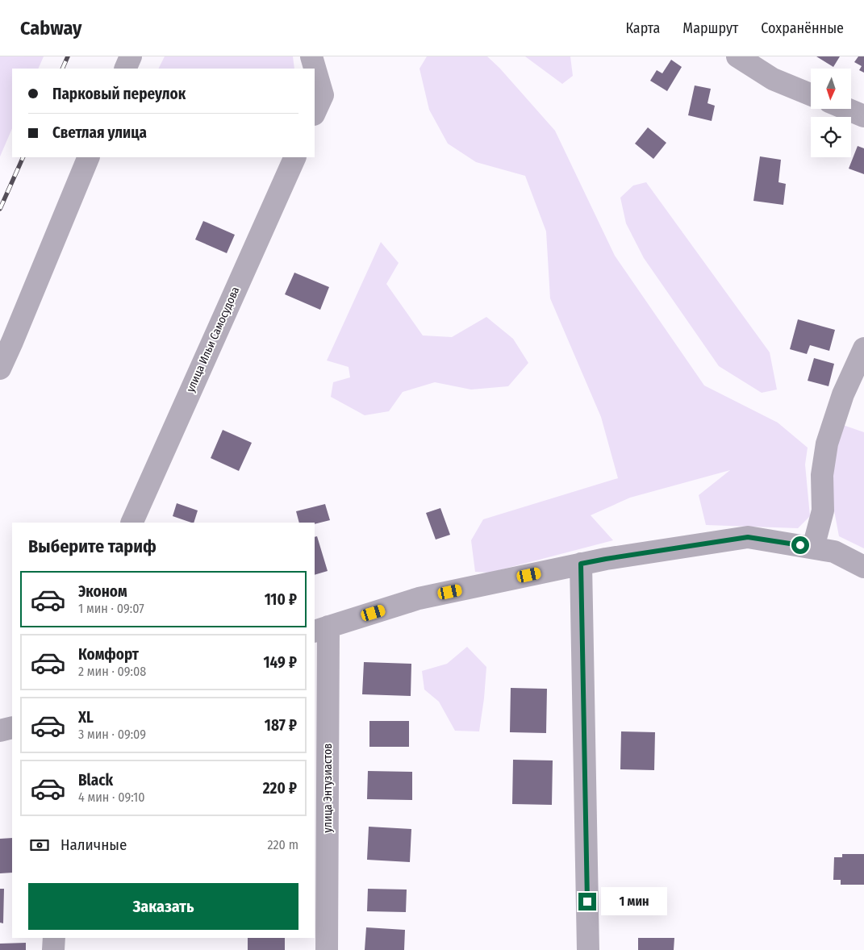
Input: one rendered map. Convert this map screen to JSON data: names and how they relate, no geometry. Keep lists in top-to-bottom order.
{
  "streets": {
    "street": ["улица Ильи Самосудова", "улица Энтузиастов"]
  },
  "north": "bottom",
  "page": {
    "header": "Cabway",
    "nav": ["Карта", "Маршрут", "Сохранённые"],
    "banner": ["Парковый переулок", "Светлая улица"],
    "heading": "Выберите тариф",
    "list": [
      {
        "name": "Эконом",
        "note": "1 мин · 09:07",
        "value": "110 ₽"
      },
      {
        "name": "Комфорт",
        "note": "2 мин · 09:08",
        "value": "149 ₽"
      },
      {
        "name": "XL",
        "note": "3 мин · 09:09",
        "value": "187 ₽"
      },
      {
        "name": "Black",
        "note": "4 мин · 09:10",
        "value": "220 ₽"
      }
    ],
    "pay": ["Наличные", "220 m"],
    "buttons": "Заказать",
    "bubble": "1 мин"
  }
}
